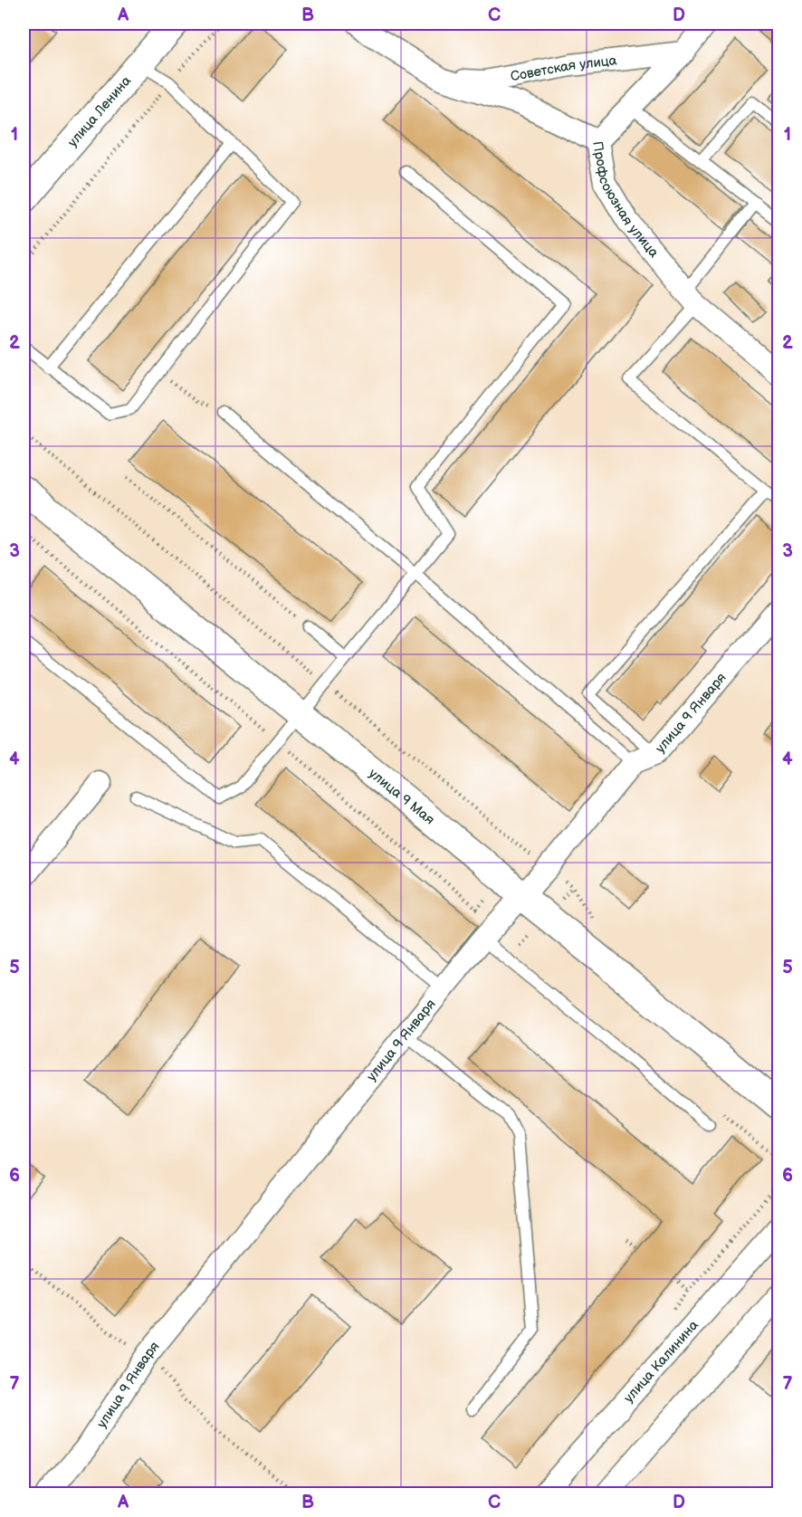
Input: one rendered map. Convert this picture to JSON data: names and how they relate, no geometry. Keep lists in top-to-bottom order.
{
  "streets": {
    "street": [
      "Советская улица",
      "улица Ленина",
      "Профсоюзная улица",
      "улица 9 Января",
      "улица 9 Мая",
      "улица Калинина"
    ]
  },
  "crossings": [
    ["Советская улица", "Профсоюзная улица"],
    ["улица 9 Января", "улица 9 Мая"]
  ],
  "grid": {
    "columns": [
      "A",
      "B",
      "C",
      "D"
    ],
    "rows": [
      "1",
      "2",
      "3",
      "4",
      "5",
      "6",
      "7"
    ]
  }
}
